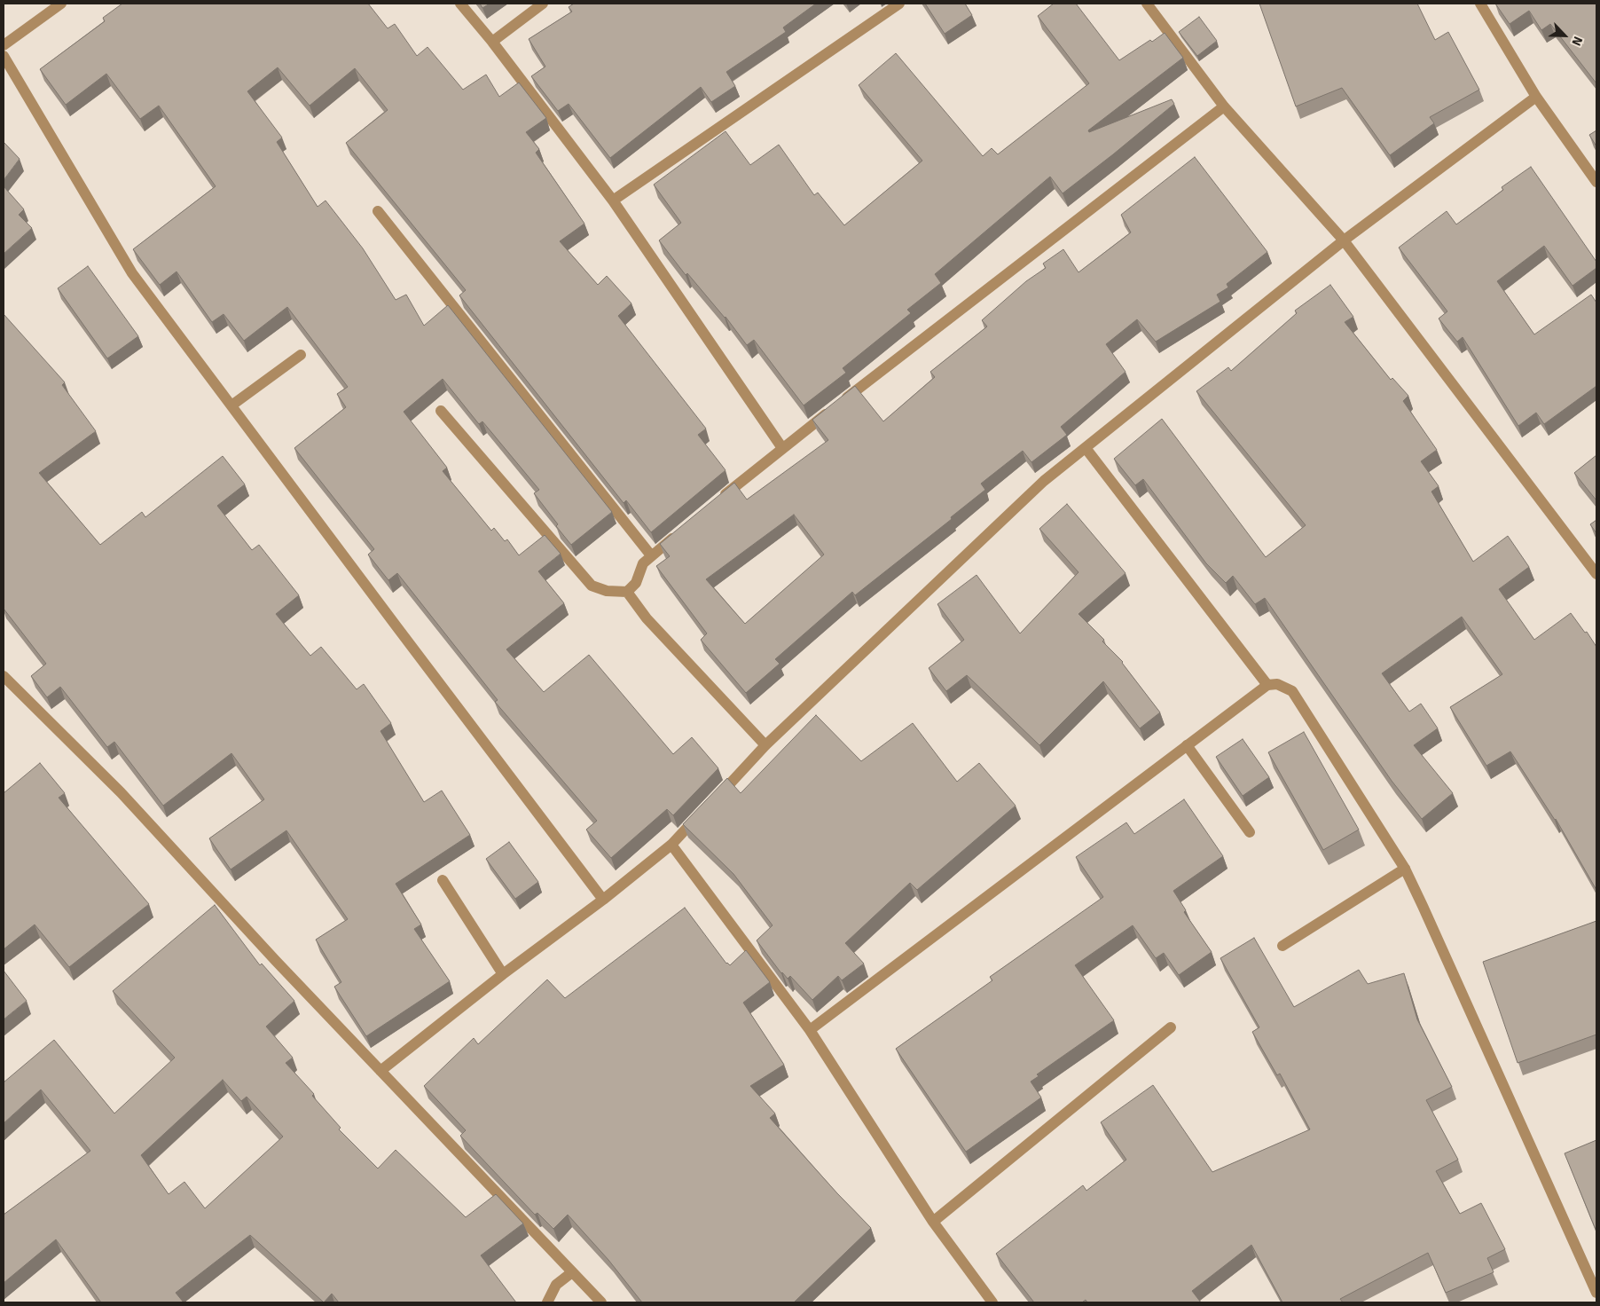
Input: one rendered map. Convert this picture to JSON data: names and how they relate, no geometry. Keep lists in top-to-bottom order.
{
  "north": "bottom right"
}
